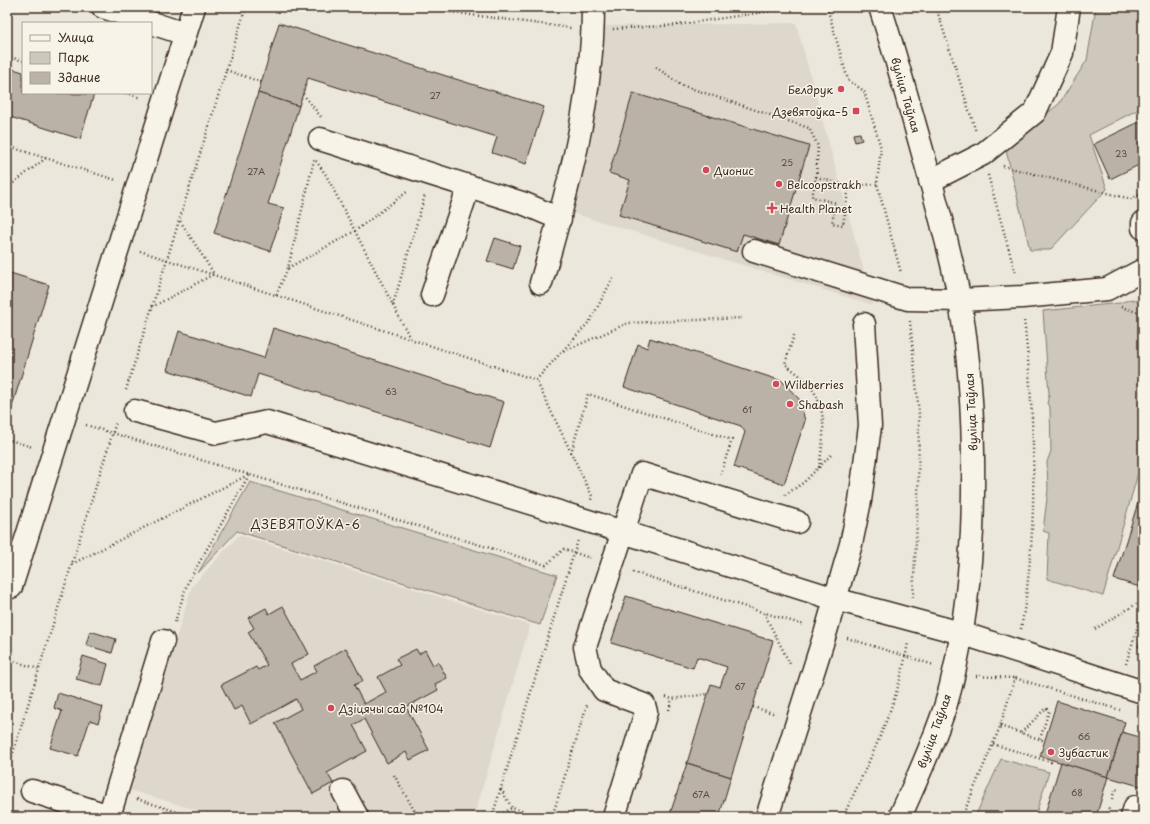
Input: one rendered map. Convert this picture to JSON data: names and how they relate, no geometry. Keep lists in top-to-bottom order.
{
  "streets": {
    "street": ["вуліца Таўлая"]
  },
  "districts": ["ДЗЕВЯТОЎКА-6"],
  "places": {
    "other": [
      "Белдрук",
      "Дионис",
      "Belcoopstrakh",
      "Wildberries",
      "Shabash",
      "Дзіцячы сад №104",
      "Зубастик"
    ],
    "transit": ["Дзевятоўка–5"],
    "health": ["Health Planet"]
  },
  "house_numbers": [
    "27",
    "23",
    "25",
    "27А",
    "63",
    "61",
    "67",
    "66",
    "68",
    "67А"
  ],
  "legend": ["Улица", "Парк", "Здание"]
}
